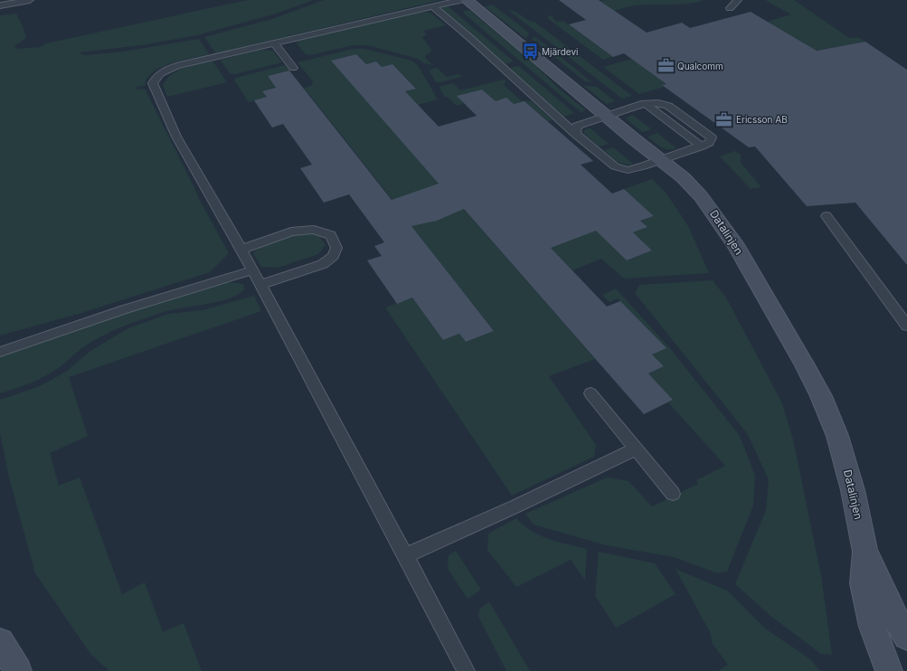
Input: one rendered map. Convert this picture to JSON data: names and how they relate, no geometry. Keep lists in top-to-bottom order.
{
  "streets": {
    "street": ["Datalinjen"]
  },
  "places": {
    "bus stop": ["Mjärdevi"],
    "office": ["Qualcomm", "Ericsson AB"]
  }
}
